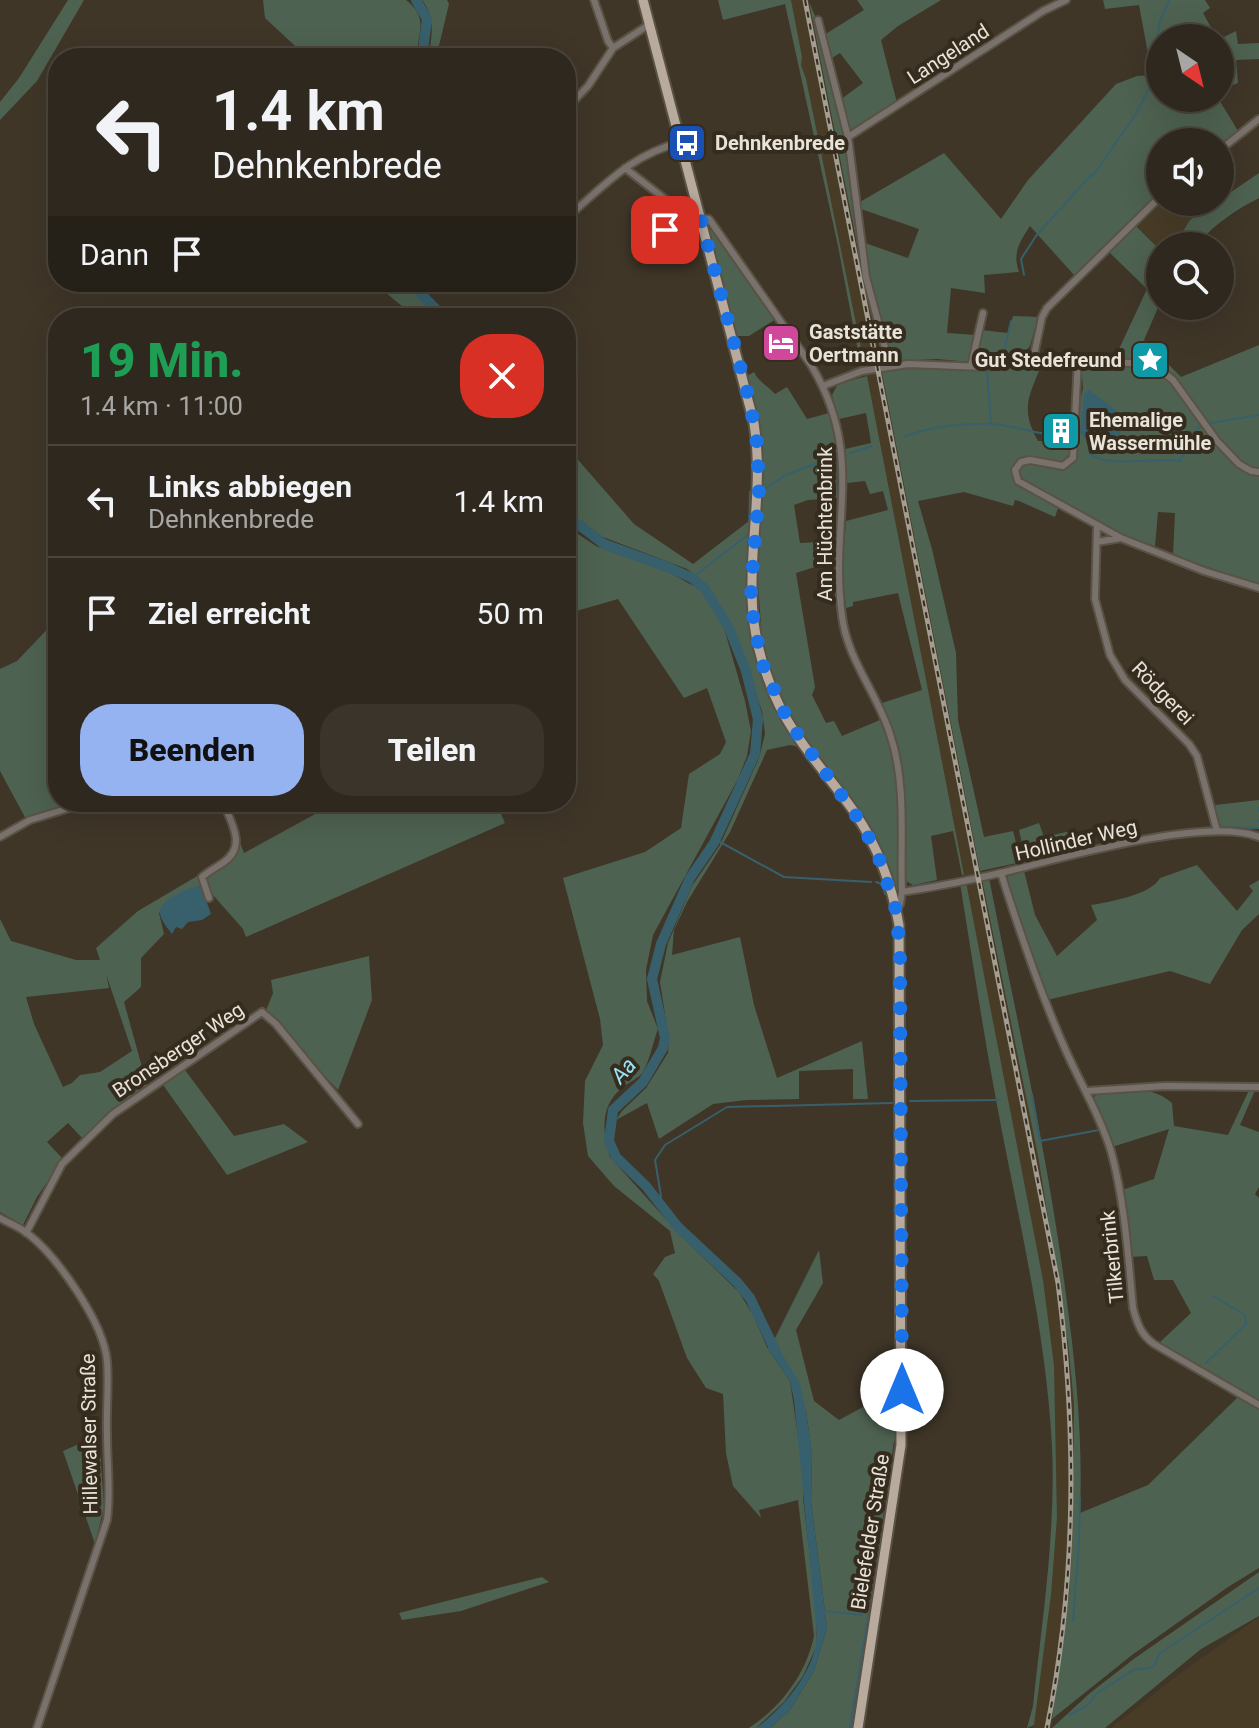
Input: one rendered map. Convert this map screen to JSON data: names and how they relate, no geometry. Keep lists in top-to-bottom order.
{
  "streets": {
    "main road": ["Bielefelder Straße"],
    "street": [
      "Langeland",
      "Am Hüchtenbrink",
      "Rödgerei",
      "Hollinder Weg",
      "Bronsberger Weg",
      "Tilkerbrink",
      "Hillewalser Straße"
    ]
  },
  "crossings": [
    ["Am Hüchtenbrink", "Hollinder Weg"],
    ["Am Hüchtenbrink", "Bielefelder Straße"],
    ["Rödgerei", "Hollinder Weg"],
    ["Hollinder Weg", "Tilkerbrink"],
    ["Bronsberger Weg", "Hillewalser Straße"]
  ],
  "water": ["Aa"],
  "places": {
    "bus stop": ["Dehnkenbrede"],
    "hotel": ["Gaststätte Oertmann"],
    "place": ["Gut Stedefreund"],
    "building": ["Ehemalige Wassermühle"]
  },
  "north": "bottom right",
  "page": {
    "turn": ["1.4 km", "Dehnkenbrede"],
    "then": "Dann",
    "heading": ["19 Min.", "1.4 km · 11:00"],
    "list": [
      {
        "name": "Links abbiegen",
        "note": "Dehnkenbrede",
        "value": "1.4 km"
      },
      {
        "name": "Ziel erreicht",
        "value": "50 m"
      }
    ],
    "buttons": ["Beenden", "Teilen"]
  }
}
